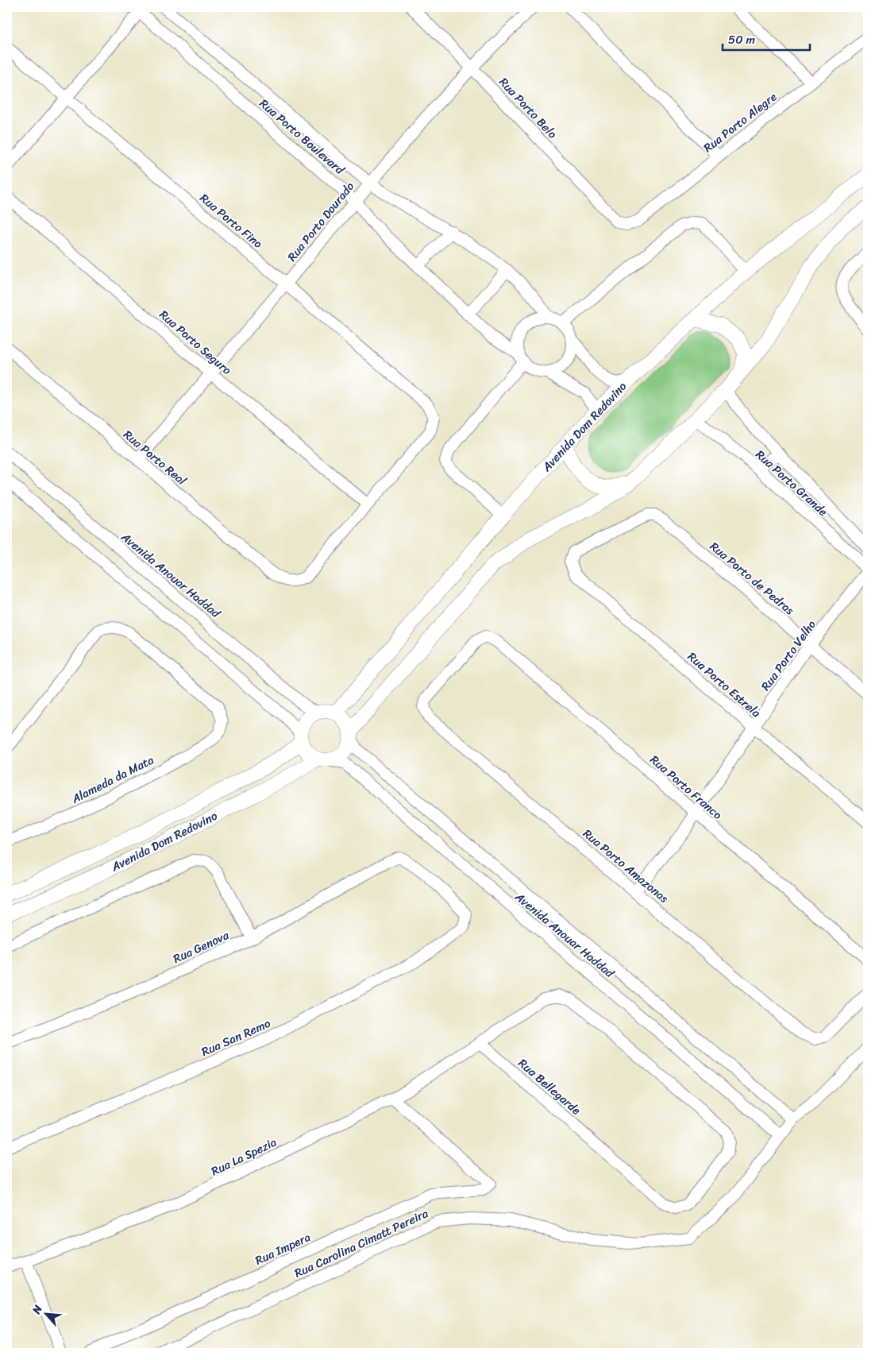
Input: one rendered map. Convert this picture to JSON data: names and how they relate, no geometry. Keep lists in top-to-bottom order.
{
  "streets": {
    "street": [
      "Rua Porto Belo",
      "Rua Porto Alegre",
      "Rua Porto Boulevard",
      "Rua Porto Fino",
      "Rua Porto Dourado",
      "Rua Porto Seguro",
      "Avenida Dom Redovino",
      "Rua Porto Real",
      "Rua Porto Grande",
      "Avenida Anouar Haddad",
      "Rua Porto de Pedras",
      "Rua Porto Velho",
      "Rua Porto Estrela",
      "Alameda da Mata",
      "Rua Porto Franco",
      "Rua Porto Amazonas",
      "Rua Genova",
      "Rua San Remo",
      "Rua Bellegarde",
      "Rua La Spezia",
      "Rua Carolina Cimatt Pereira",
      "Rua Impera"
    ]
  },
  "crossings": [
    ["Rua Porto Belo", "Rua Porto Alegre"],
    ["Rua Porto Belo", "Rua Porto Dourado"],
    ["Rua Porto Boulevard", "Rua Porto Dourado"],
    ["Rua Porto Fino", "Rua Porto Dourado"],
    ["Rua Porto Fino", "Rua Porto Seguro"],
    ["Rua Porto Fino", "Rua Porto Real"],
    ["Rua Porto Dourado", "Rua Porto Seguro"],
    ["Rua Porto Dourado", "Rua Porto Real"],
    ["Rua Porto Seguro", "Rua Porto Real"],
    ["Avenida Dom Redovino", "Rua Porto Grande"],
    ["Avenida Dom Redovino", "Avenida Anouar Haddad"],
    ["Rua Porto Grande", "Rua Porto Velho"],
    ["Avenida Anouar Haddad", "Rua Carolina Cimatt Pereira"],
    ["Rua Porto de Pedras", "Rua Porto Velho"],
    ["Rua Porto de Pedras", "Rua Porto Estrela"],
    ["Rua Porto Velho", "Rua Porto Estrela"],
    ["Rua Porto Velho", "Rua Porto Franco"],
    ["Rua Porto Velho", "Rua Porto Amazonas"],
    ["Rua Porto Franco", "Rua Porto Amazonas"],
    ["Rua Genova", "Rua San Remo"],
    ["Rua Bellegarde", "Rua La Spezia"],
    ["Rua La Spezia", "Rua Impera"]
  ],
  "scale_bar": "50 m",
  "north": "top left"
}
